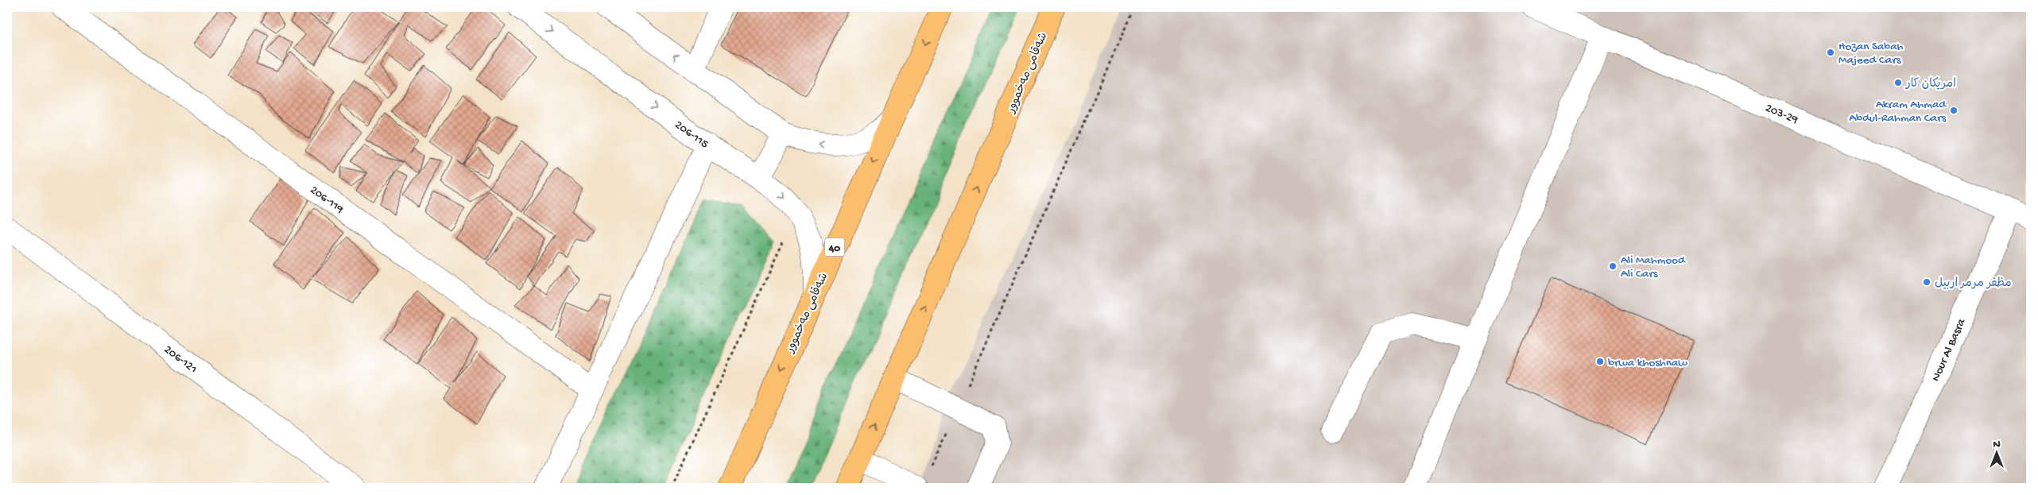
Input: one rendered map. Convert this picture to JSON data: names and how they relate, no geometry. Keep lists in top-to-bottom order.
{
  "streets": {
    "highway": ["شەقامی مەخموور", "40"],
    "street": [
      "203-29",
      "206-115",
      "206-119",
      "Nour Al Basra",
      "206-121"
    ]
  },
  "crossings": [
    ["شەقامی مەخموور", "206-115"],
    ["203-29", "Nour Al Basra"]
  ],
  "places": [
    "Hozan Sabah Majeed Cars",
    "امريكان كار",
    "Akram Ahmad Abdul-Rahman Cars",
    "Ali Mahmood Ali Cars",
    "مظفر مرمر اربيل",
    "brwa khoshnaw"
  ],
  "north": "top"
}
